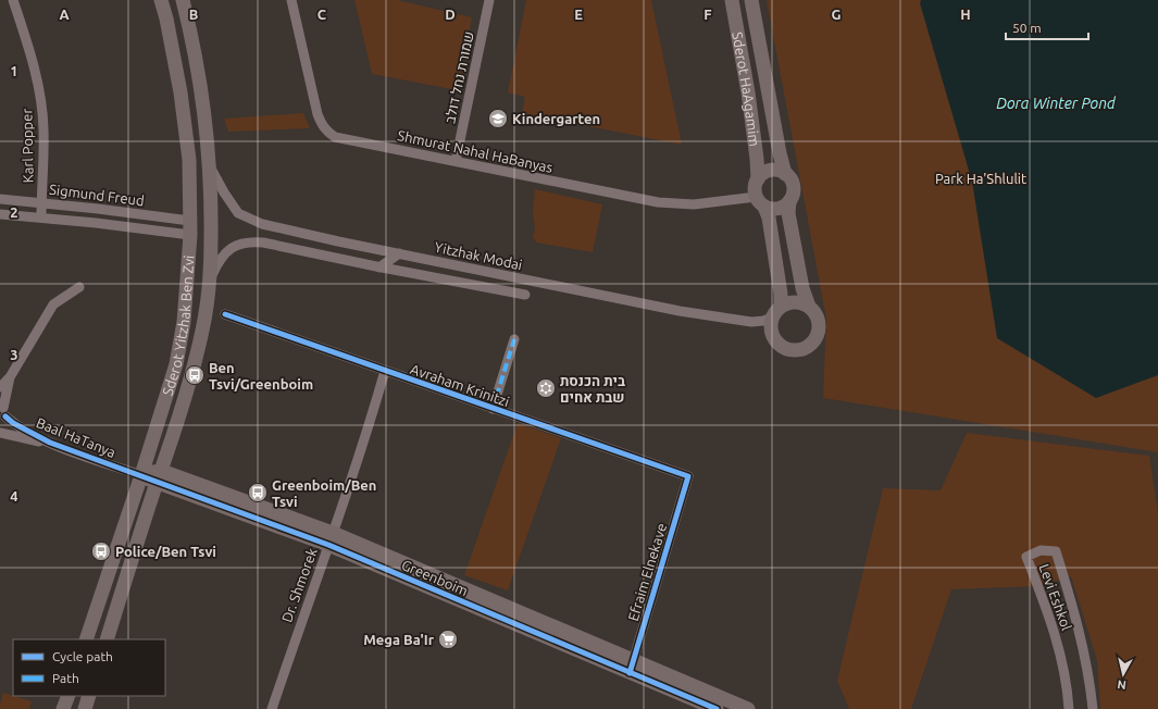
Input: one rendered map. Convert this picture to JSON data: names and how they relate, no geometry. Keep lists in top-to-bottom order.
{
  "streets": {
    "street": [
      "שמורת נחל דולב",
      "Sderot HaAgamim",
      "Karl Popper",
      "Shmurat Nahal HaBanyas",
      "Sigmund Freud",
      "Yitzhak Modai",
      "Sderot Yitzhak Ben Zvi",
      "Avraham Krinitzi",
      "Baal HaTanya",
      "Efraim Elnekave",
      "Greenboim",
      "Dr. Shmorek",
      "Levi Eshkol"
    ]
  },
  "crossings": [
    ["שמורת נחל דולב", "Shmurat Nahal HaBanyas"],
    ["Sderot HaAgamim", "Shmurat Nahal HaBanyas"],
    ["Karl Popper", "Sigmund Freud"],
    ["Sigmund Freud", "Sderot Yitzhak Ben Zvi"],
    ["Yitzhak Modai", "Sderot Yitzhak Ben Zvi"],
    ["Sderot Yitzhak Ben Zvi", "Baal HaTanya"],
    ["Sderot Yitzhak Ben Zvi", "Greenboim"],
    ["Avraham Krinitzi", "Efraim Elnekave"],
    ["Avraham Krinitzi", "Dr. Shmorek"],
    ["Baal HaTanya", "Greenboim"],
    ["Efraim Elnekave", "Greenboim"],
    ["Greenboim", "Dr. Shmorek"]
  ],
  "water": ["Dora Winter Pond"],
  "parks": ["Park Ha'Shlulit"],
  "places": {
    "school or university": ["Kindergarten"],
    "bus stop": ["Ben Tsvi/Greenboim", "Greenboim/Ben Tsvi", "Police/Ben Tsvi"],
    "synagogue": ["בית הכנסת שבת אחים"],
    "supermarket": ["Mega Ba'Ir"]
  },
  "legend": ["Cycle path", "Path"],
  "scale_bar": "50 m",
  "north": "bottom",
  "grid": {
    "columns": [
      "A",
      "B",
      "C",
      "D",
      "E",
      "F",
      "G",
      "H"
    ],
    "rows": [
      "1",
      "2",
      "3",
      "4"
    ]
  }
}
